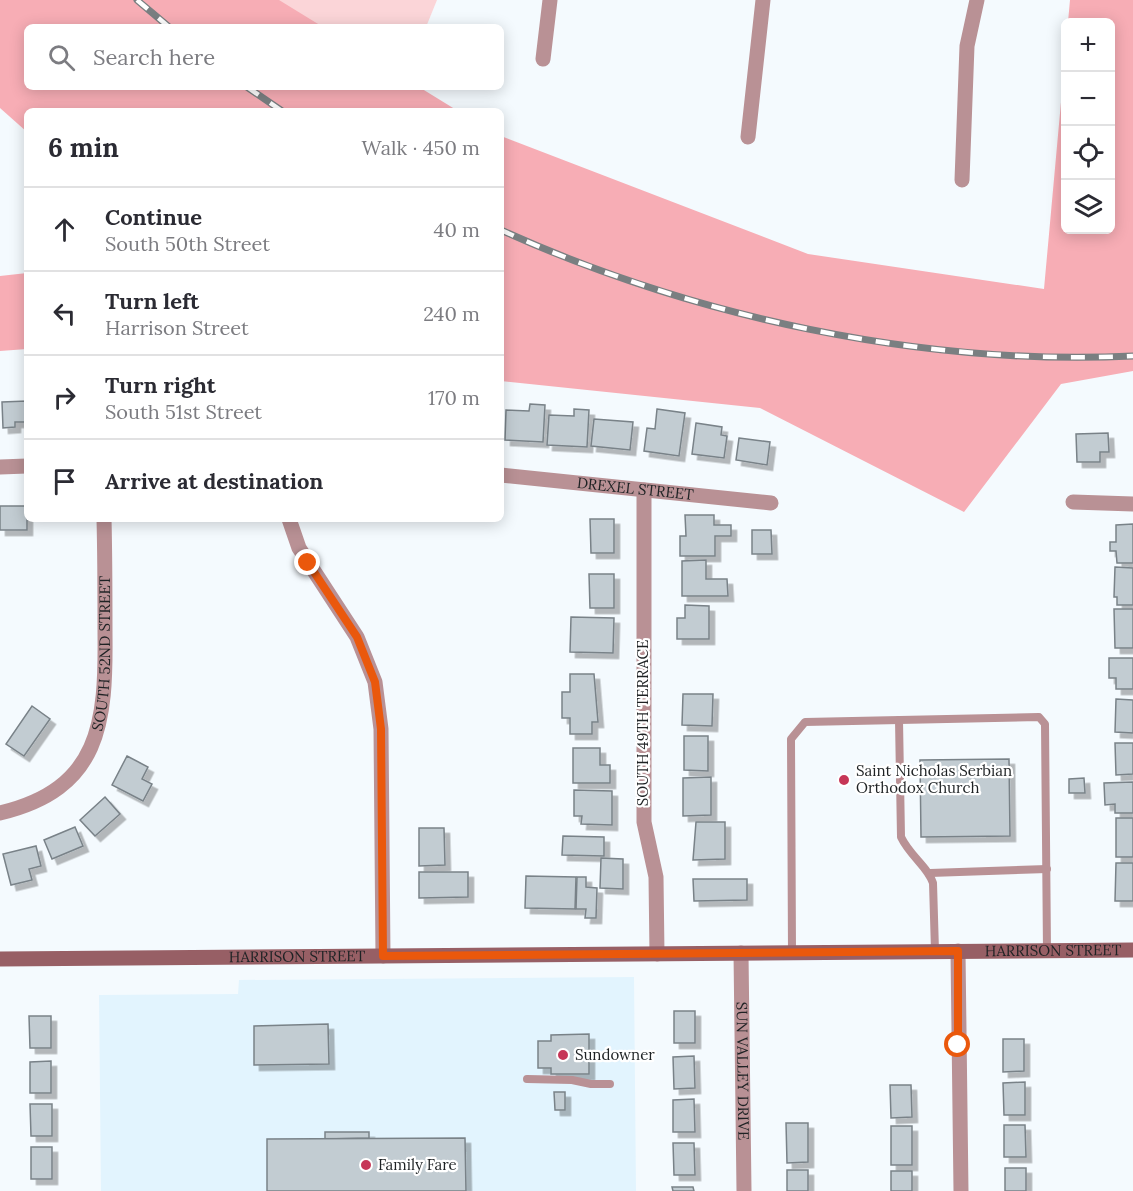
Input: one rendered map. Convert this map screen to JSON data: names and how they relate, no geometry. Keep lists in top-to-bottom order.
{
  "streets": {
    "main road": ["HARRISON STREET"],
    "street": [
      "DREXEL STREET",
      "SOUTH 52ND STREET",
      "SOUTH 49TH TERRACE",
      "SUN VALLEY DRIVE"
    ]
  },
  "crossings": [
    ["DREXEL STREET", "SOUTH 49TH TERRACE"],
    ["SOUTH 49TH TERRACE", "HARRISON STREET"],
    ["HARRISON STREET", "SUN VALLEY DRIVE"]
  ],
  "places": ["Saint Nicholas Serbian Orthodox Church", "Sundowner", "Family Fare"],
  "page": {
    "map_buttons": ["+", "−"],
    "search": "Search here",
    "heading": ["6 min", "Walk · 450 m"],
    "list": [
      ["Continue", "South 50th Street", "40 m"],
      ["Turn left", "Harrison Street", "240 m"],
      ["Turn right", "South 51st Street", "170 m"],
      "Arrive at destination"
    ]
  }
}
